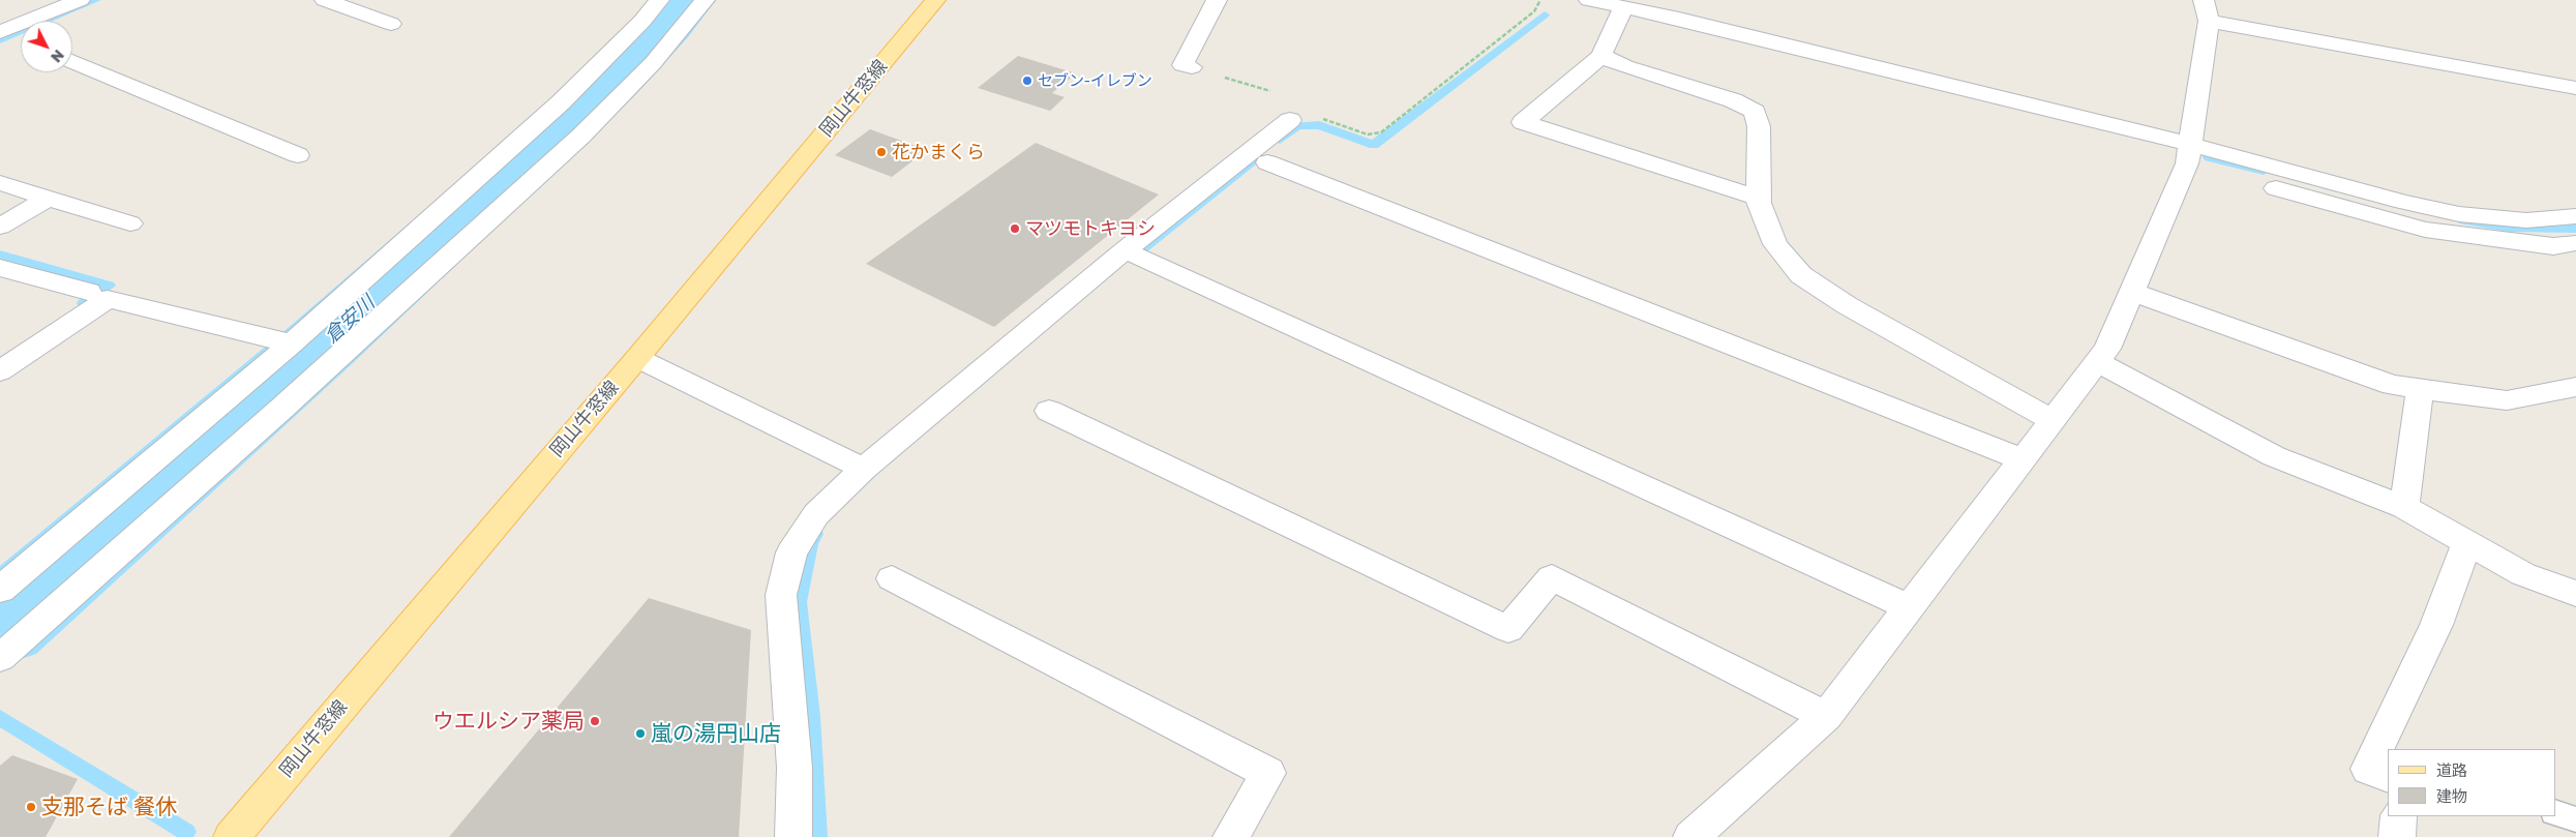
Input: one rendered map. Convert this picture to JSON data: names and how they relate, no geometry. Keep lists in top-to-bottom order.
{
  "streets": {
    "main road": ["岡山牛窓線"]
  },
  "water": ["倉安川"],
  "places": [
    "セブン-イレブン",
    "花かまくら",
    "マツモトキヨシ",
    "ウエルシア薬局",
    "嵐の湯円山店",
    "支那そば 餐休"
  ],
  "legend": ["道路", "建物"],
  "north": "bottom right"
}
